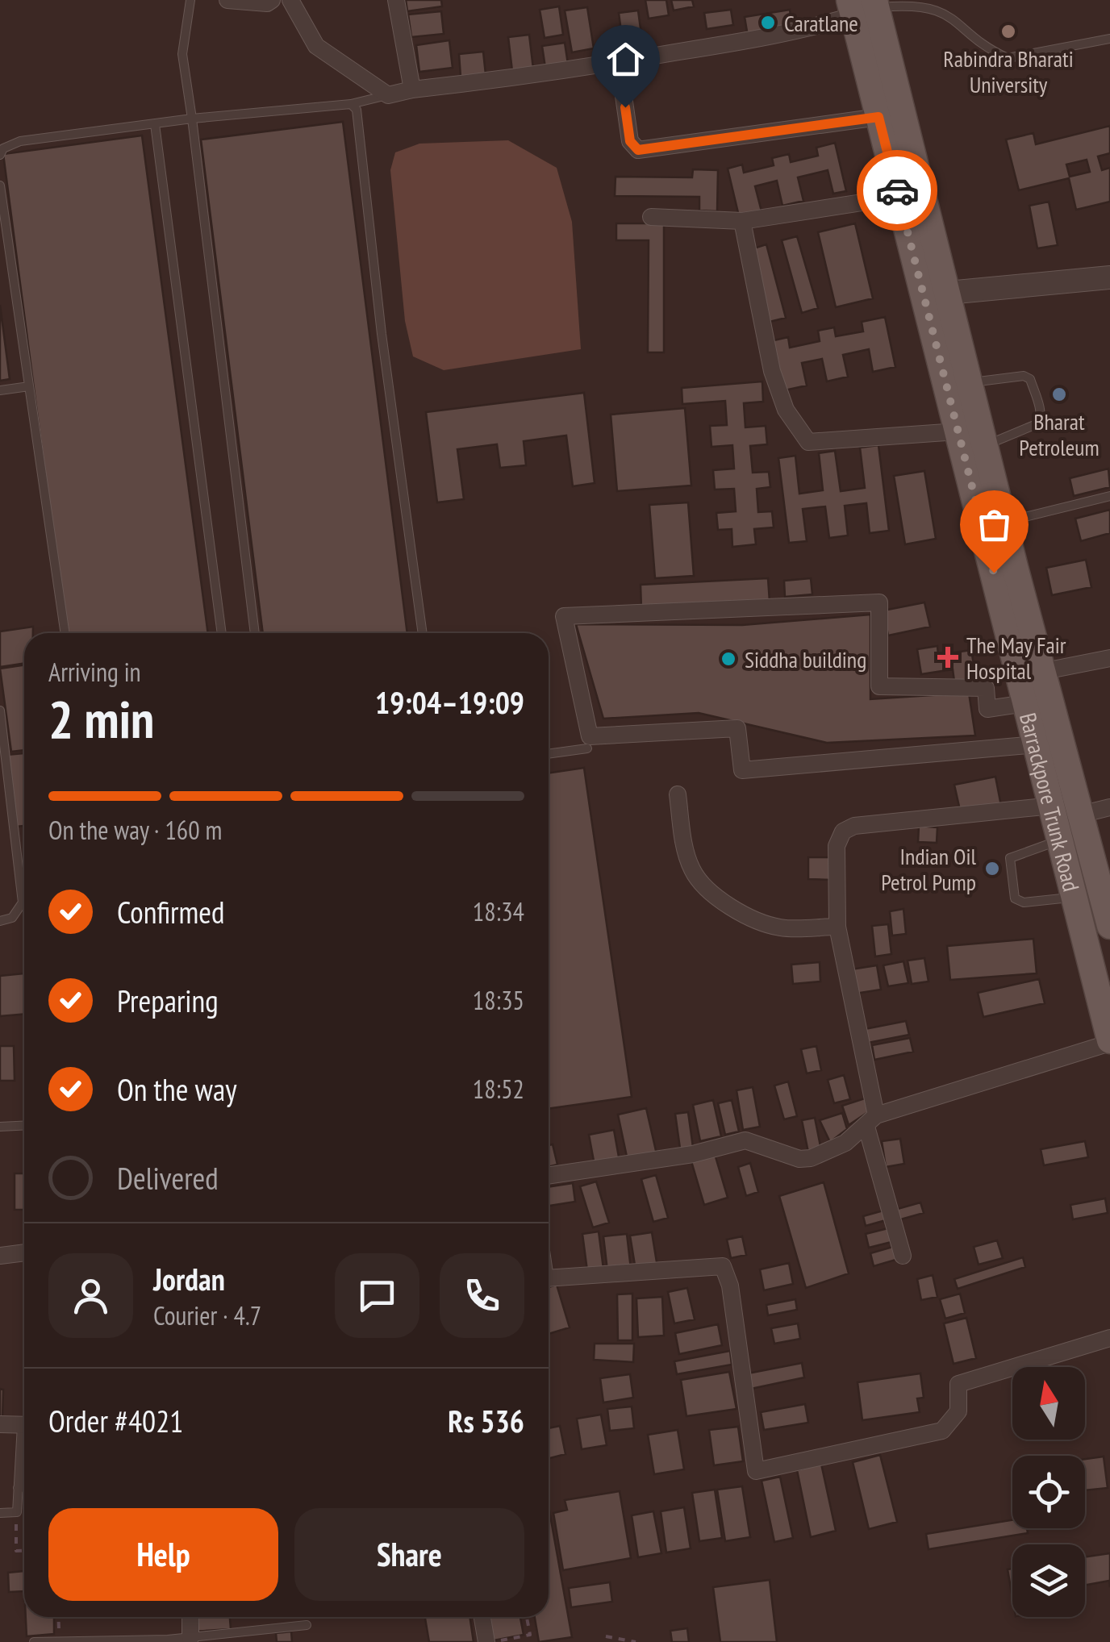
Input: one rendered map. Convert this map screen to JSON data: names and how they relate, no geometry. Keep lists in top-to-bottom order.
{
  "streets": {
    "main road": ["Barrackpore Trunk Road"]
  },
  "places": {
    "other": [
      "Caratlane",
      "Rabindra Bharati University",
      "Bharat Petroleum",
      "Siddha building",
      "Indian Oil Petrol Pump"
    ],
    "health": ["The May Fair Hospital"]
  },
  "north": "top",
  "page": {
    "heading": ["2 min", "Arriving in", "19:04–19:09"],
    "panel": [
      "Jordan",
      "Courier · 4.7",
      "Order #4021",
      "Rs 536"
    ],
    "bar": "On the way · 160 m",
    "list": [
      ["Confirmed", "18:34"],
      ["Preparing", "18:35"],
      ["On the way", "18:52"],
      "Delivered"
    ],
    "buttons": ["Help", "Share"]
  }
}
